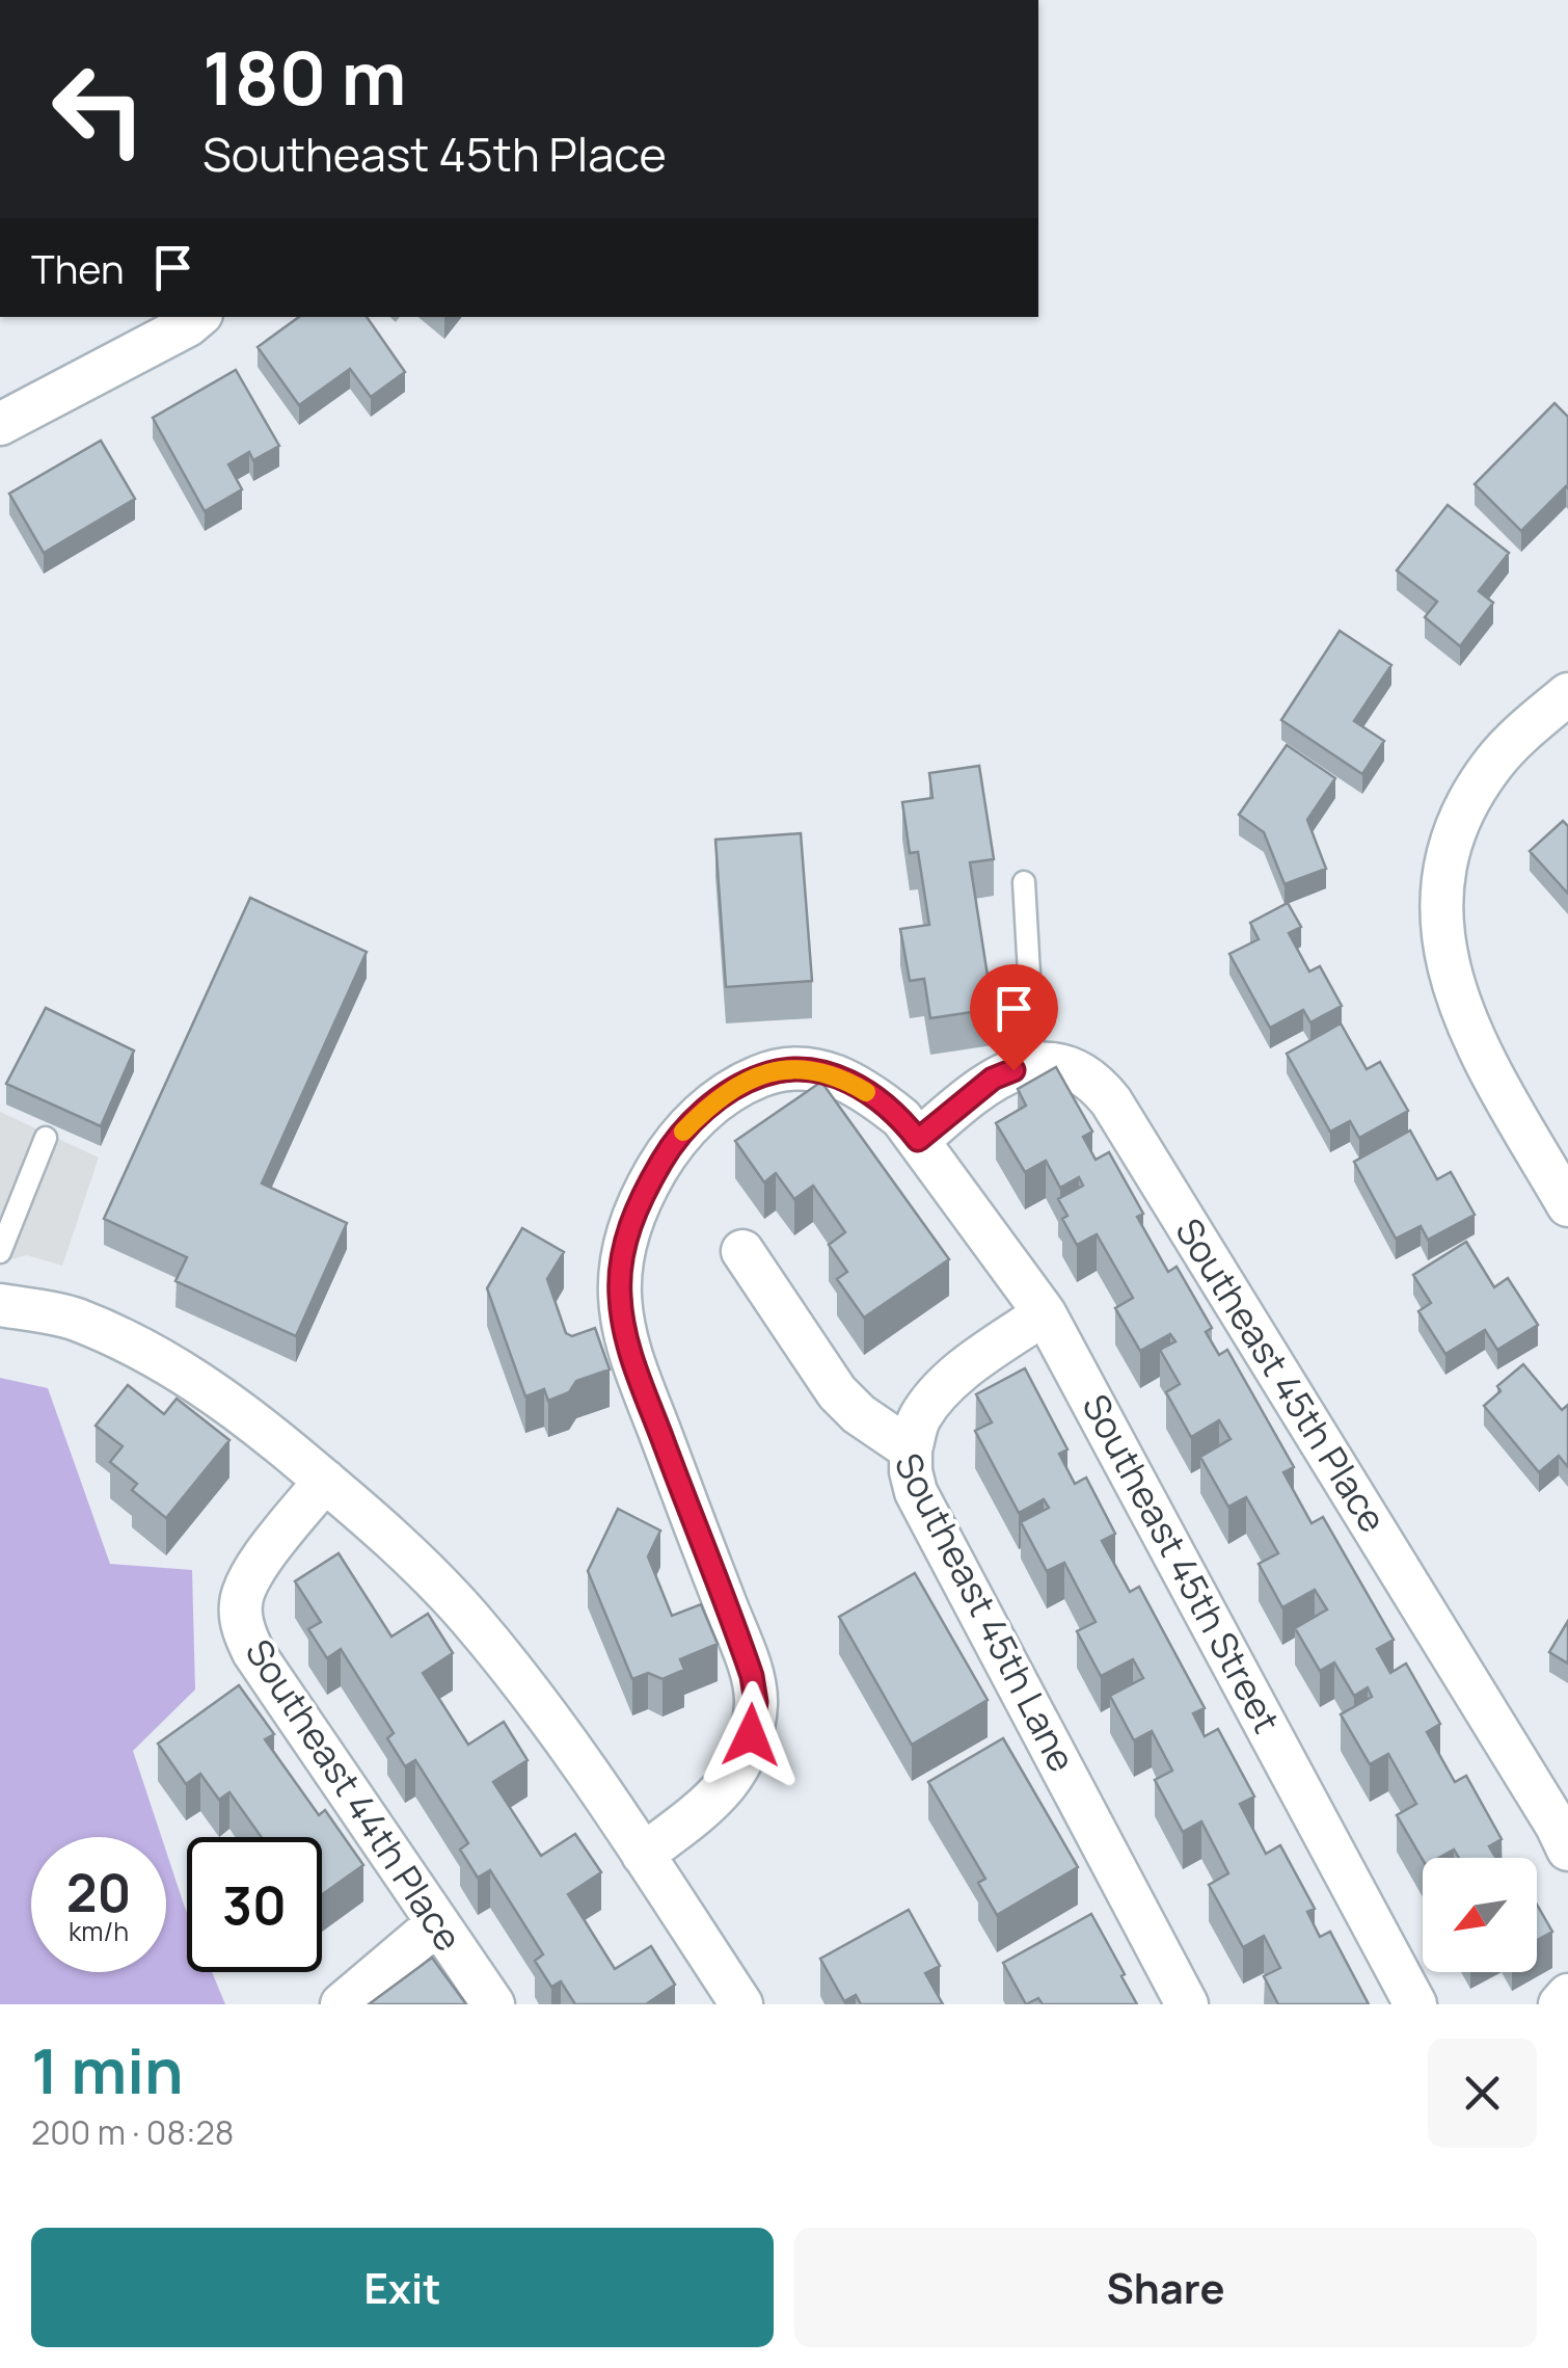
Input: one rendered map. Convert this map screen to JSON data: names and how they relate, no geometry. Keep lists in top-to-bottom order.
{
  "streets": {
    "street": [
      "Southeast 45th Place",
      "Southeast 45th Street",
      "Southeast 45th Lane",
      "Southeast 44th Place"
    ]
  },
  "north": "bottom left",
  "page": {
    "turn": ["180 m", "Southeast 45th Place"],
    "then": "Then",
    "speed": "20 km/h",
    "limit": "30",
    "heading": ["1 min", "200 m · 08:28"],
    "buttons": ["Exit", "Share"]
  }
}
